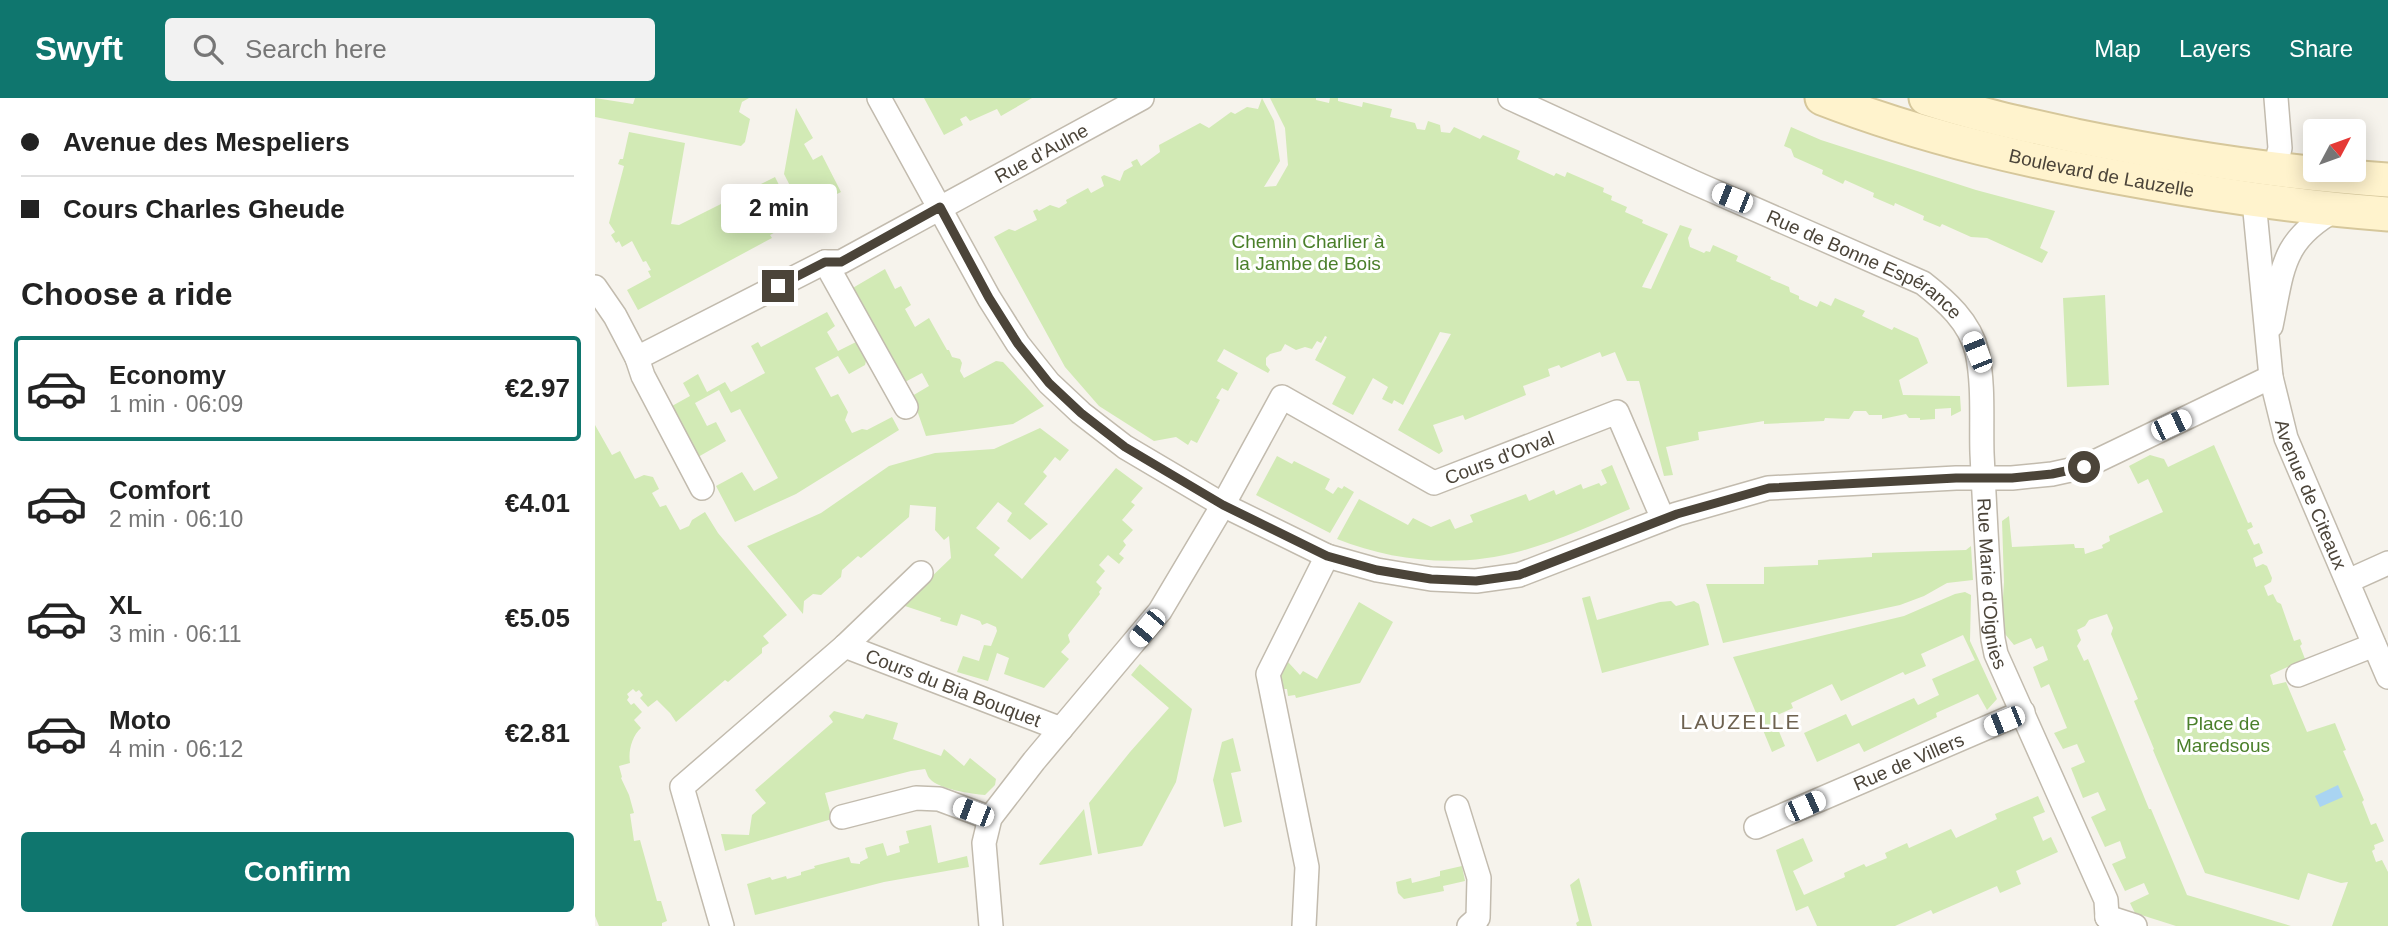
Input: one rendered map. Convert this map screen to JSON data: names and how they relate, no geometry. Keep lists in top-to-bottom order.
{
  "streets": {
    "main road": ["Boulevard de Lauzelle"],
    "street": [
      "Rue d'Aulne",
      "Rue de Bonne Espérance",
      "Cours d'Orval",
      "Avenue de Citeaux",
      "Rue Marie d'Oignies",
      "Cours du Bia Bouquet",
      "Rue de Villers"
    ]
  },
  "crossings": [
    ["Boulevard de Lauzelle", "Avenue de Citeaux"],
    ["Rue de Bonne Espérance", "Rue Marie d'Oignies"],
    ["Rue Marie d'Oignies", "Rue de Villers"]
  ],
  "districts": ["LAUZELLE"],
  "parks": ["Chemin Charlier à la Jambe de Bois", "Place de Maredsous"],
  "north": "top right",
  "page": {
    "header": "Swyft",
    "search": "Search here",
    "nav": ["Map", "Layers", "Share"],
    "banner": ["Avenue des Mespeliers", "Cours Charles Gheude"],
    "bubble": "2 min",
    "heading": "Choose a ride",
    "list": [
      {
        "name": "Economy",
        "note": "1 min · 06:09",
        "value": "€2.97"
      },
      {
        "name": "Comfort",
        "note": "2 min · 06:10",
        "value": "€4.01"
      },
      {
        "name": "XL",
        "note": "3 min · 06:11",
        "value": "€5.05"
      },
      {
        "name": "Moto",
        "note": "4 min · 06:12",
        "value": "€2.81"
      }
    ],
    "buttons": "Confirm"
  }
}
